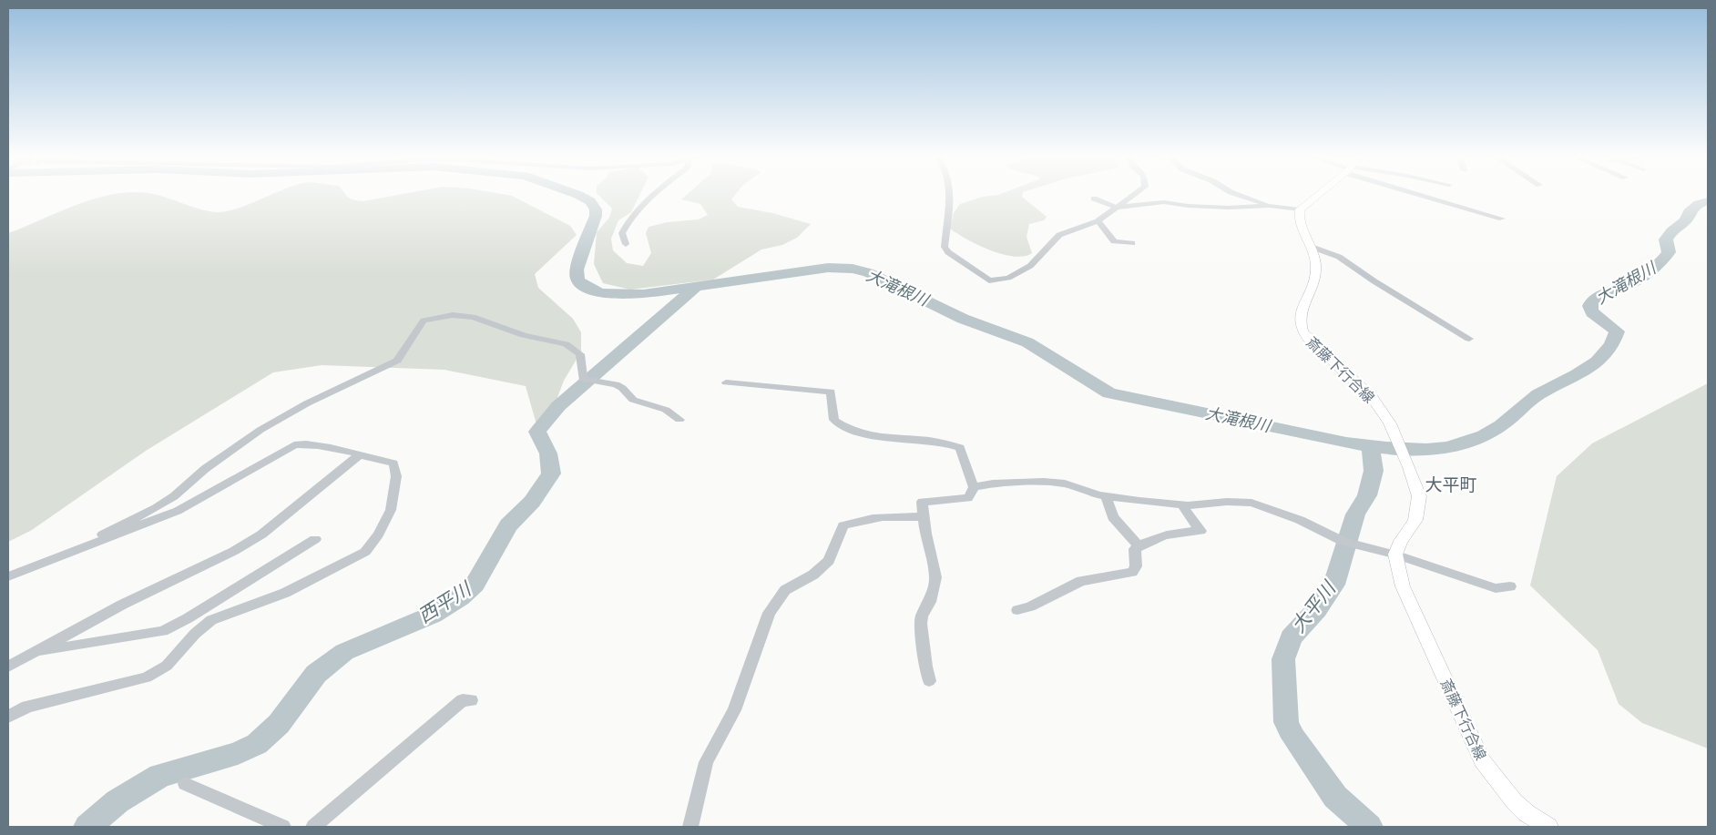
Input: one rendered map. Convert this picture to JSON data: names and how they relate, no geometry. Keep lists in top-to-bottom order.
{
  "streets": {
    "main road": ["斎藤下行合線"]
  },
  "districts": ["大平町"],
  "water": ["大滝根川", "西平川", "大平川"]
}
